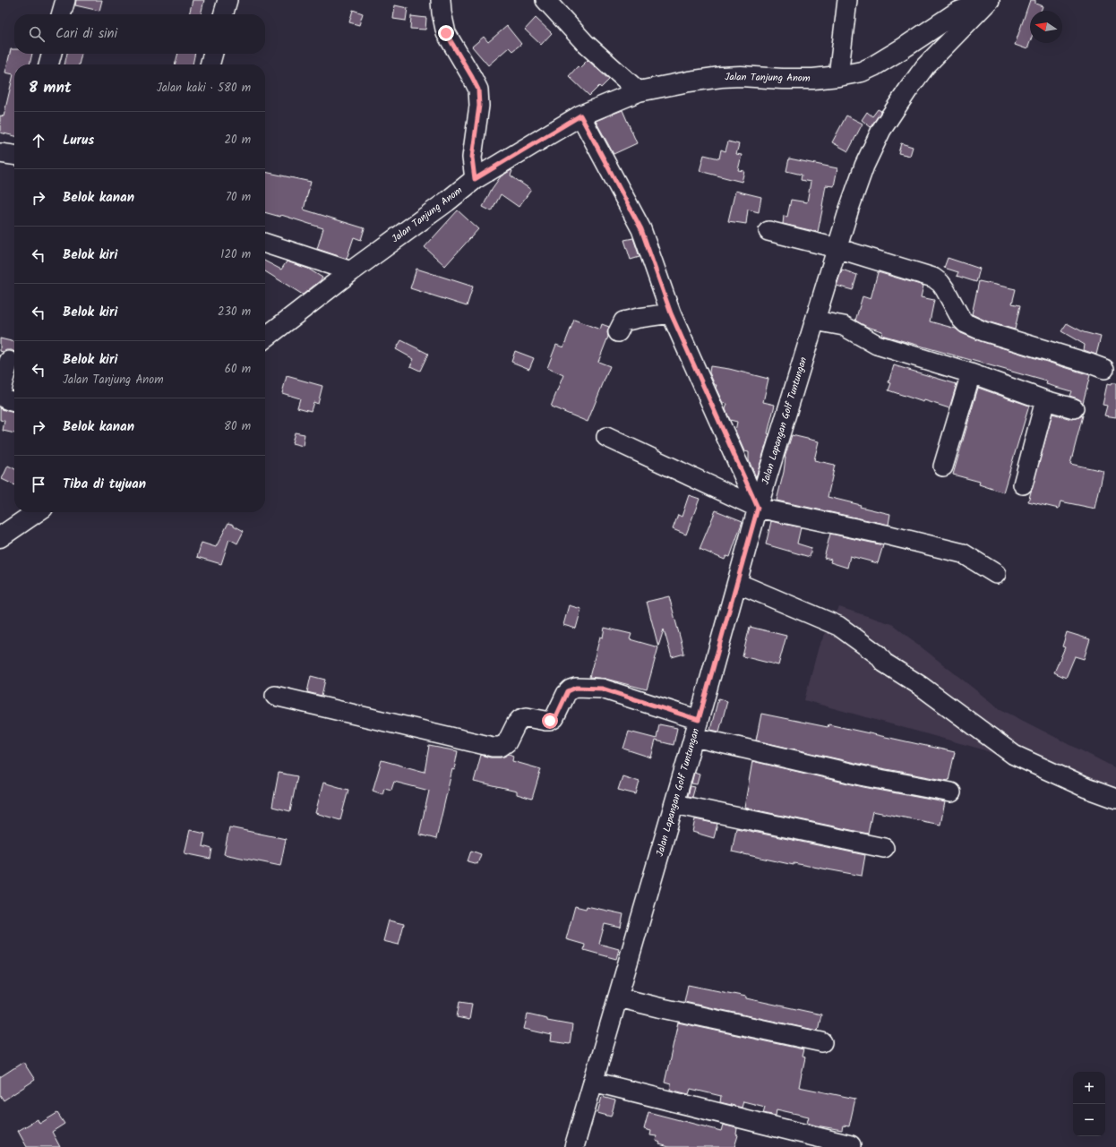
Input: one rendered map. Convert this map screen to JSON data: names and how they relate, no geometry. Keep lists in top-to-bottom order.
{
  "streets": {
    "main road": ["Jalan Tanjung Anom"],
    "street": ["Jalan Lapangan Golf Tuntungan"]
  },
  "crossings": [
    ["Jalan Tanjung Anom", "Jalan Lapangan Golf Tuntungan"]
  ],
  "north": "left",
  "page": {
    "search": "Cari di sini",
    "heading": ["8 mnt", "Jalan kaki · 580 m"],
    "list": [
      ["Lurus", "20 m"],
      ["Belok kanan", "70 m"],
      ["Belok kiri", "120 m"],
      ["Belok kiri", "230 m"],
      ["Belok kiri", "Jalan Tanjung Anom", "60 m"],
      ["Belok kanan", "80 m"],
      "Tiba di tujuan"
    ],
    "map_buttons": ["+", "−"]
  }
}
